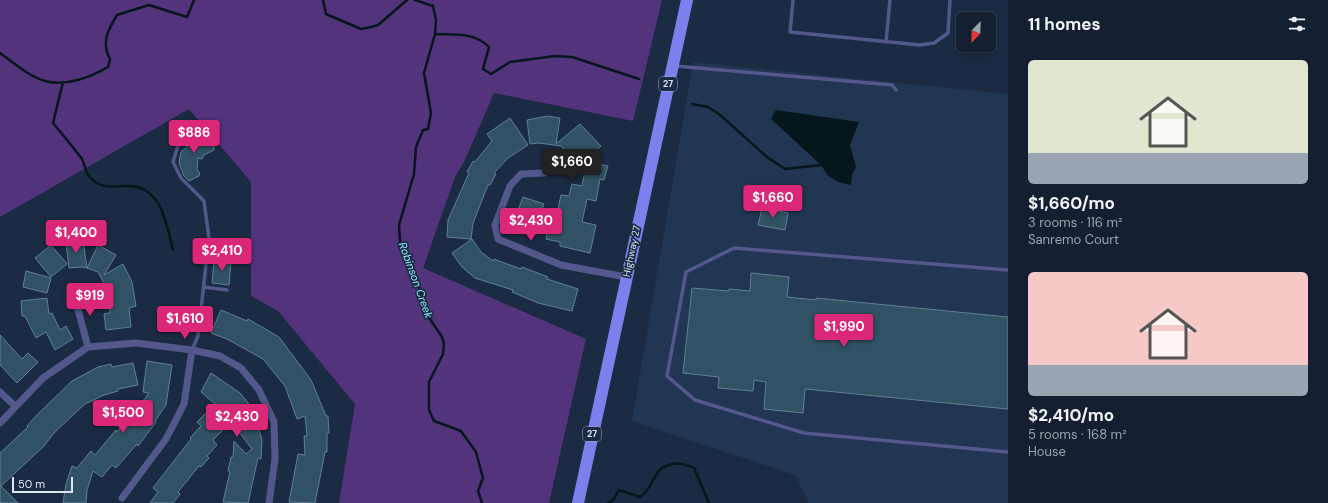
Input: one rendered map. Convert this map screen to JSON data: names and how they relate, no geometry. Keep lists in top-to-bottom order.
{
  "streets": {
    "main road": ["27", "Highway 27"]
  },
  "water": ["Robinson Creek"],
  "scale_bar": "50 m",
  "north": "bottom left",
  "page": {
    "heading": "11 homes",
    "list": [
      {
        "name": "$1,660/mo",
        "note": "3 rooms · 116 m² · Sanremo Court"
      },
      {
        "name": "$2,410/mo",
        "note": "5 rooms · 168 m² · House"
      }
    ],
    "price": [
      "$886",
      "$1,660",
      "$1,660",
      "$2,430",
      "$1,400",
      "$2,410",
      "$919",
      "$1,610",
      "$1,990",
      "$1,500",
      "$2,430"
    ],
    "scale": "50 m"
  }
}
